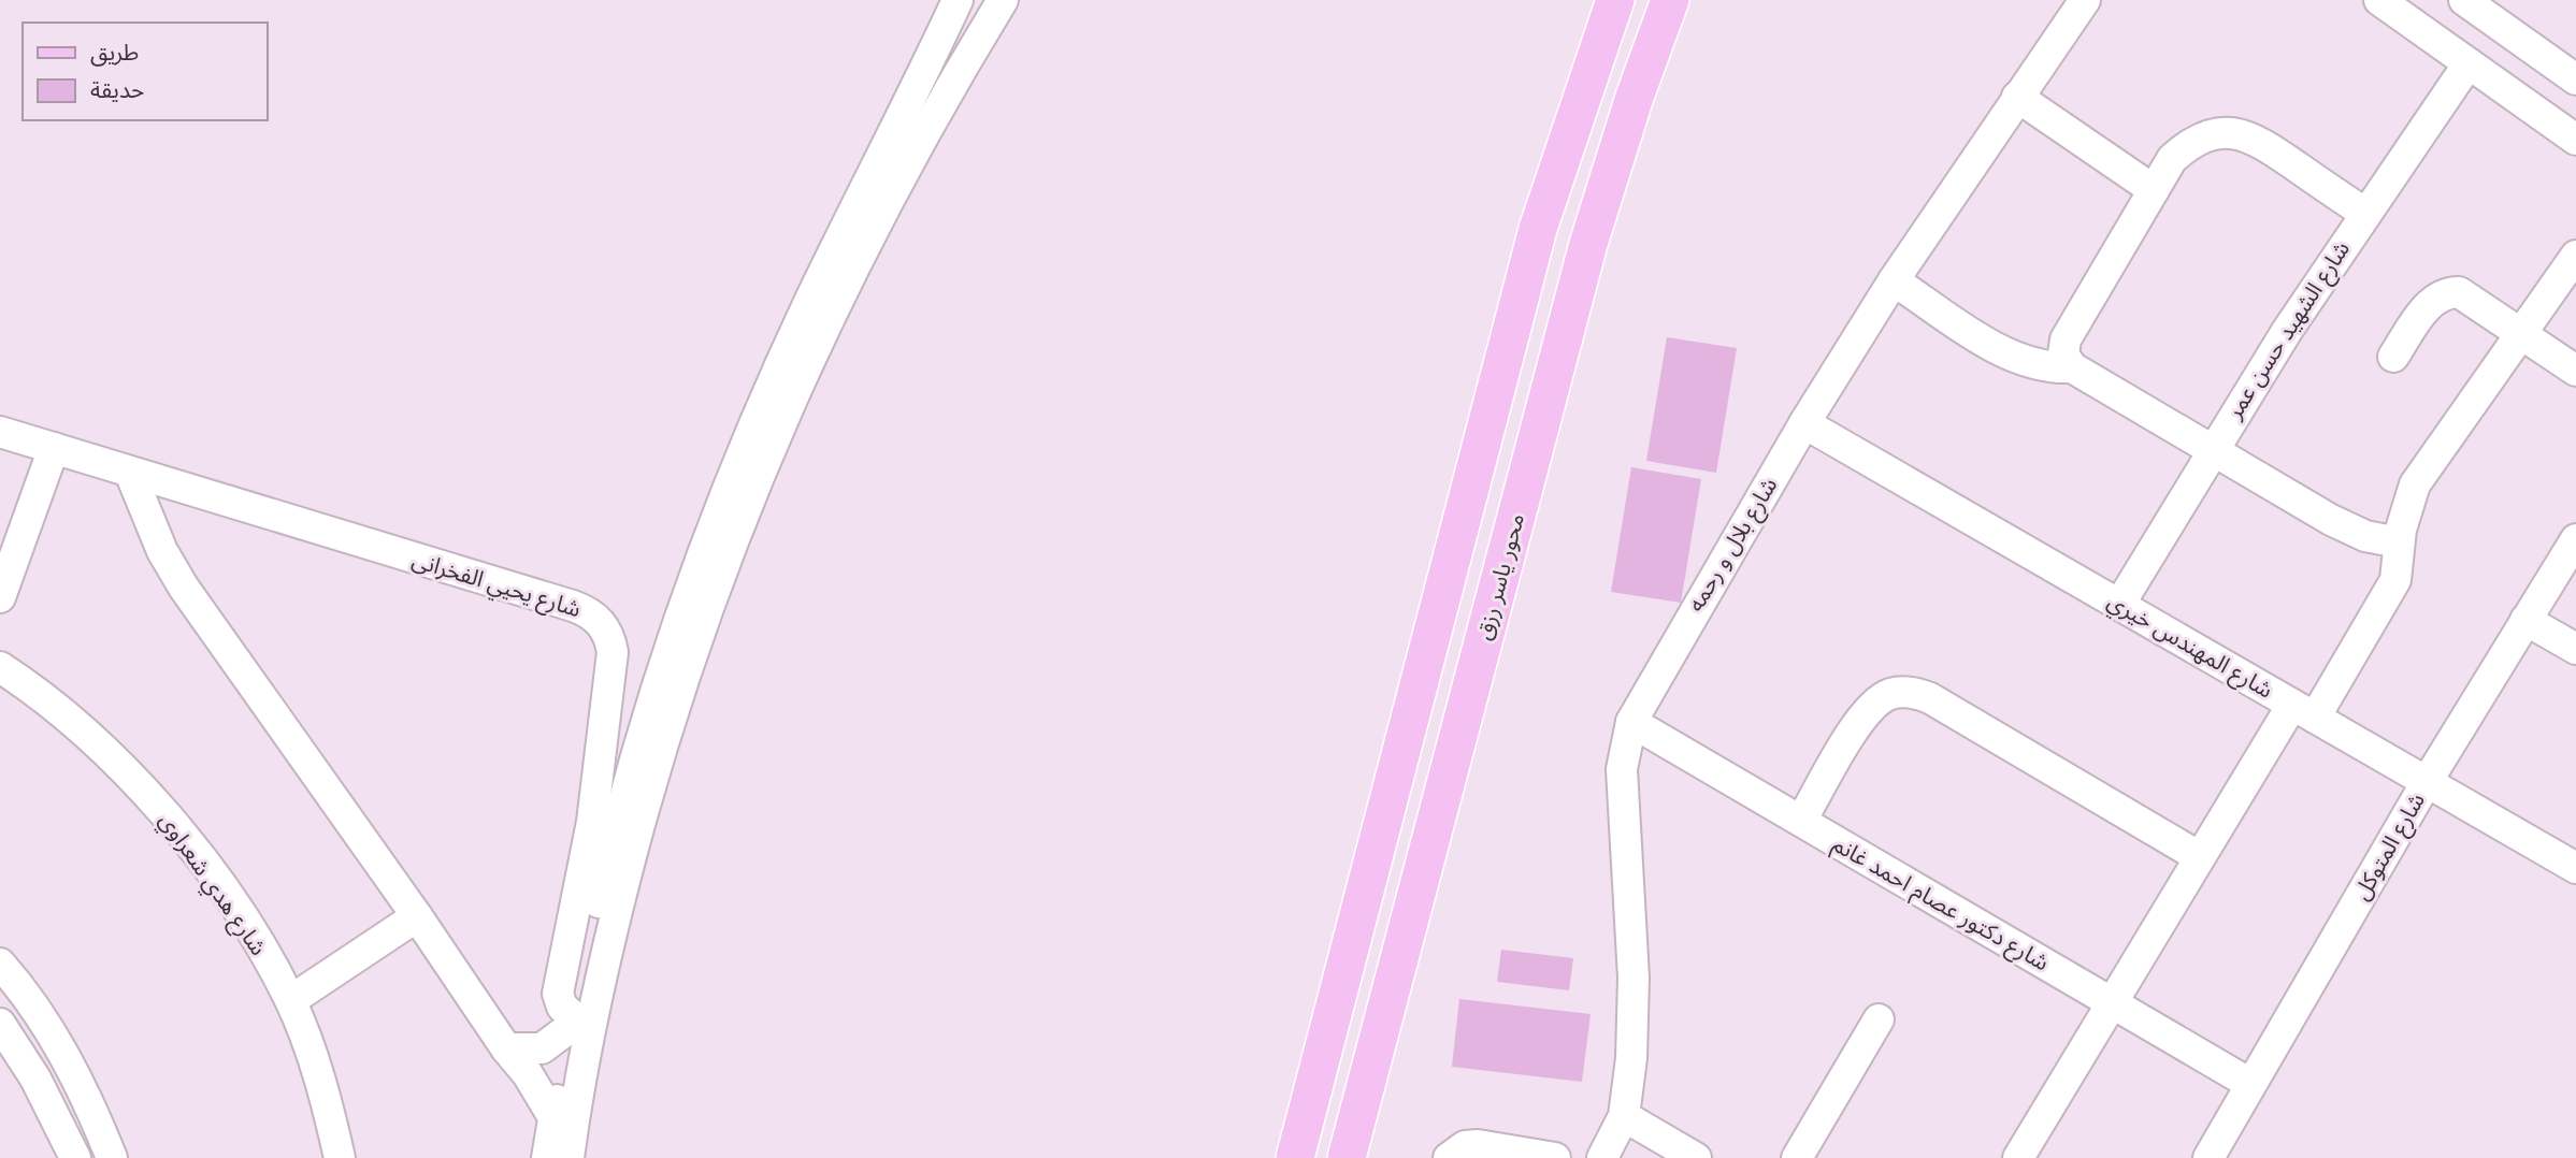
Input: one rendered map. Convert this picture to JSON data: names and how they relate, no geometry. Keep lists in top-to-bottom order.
{
  "streets": {
    "main road": ["محور ياسر رزق"],
    "street": [
      "شارع الشهيد حسن عمر",
      "شارع بلال و رحمه",
      "شارع يحيي الفخرانى",
      "شارع المهندس خيري",
      "شارع المتوكل",
      "شارع هدي شعراوي",
      "شارع دكتور عصام احمد غانم"
    ]
  },
  "crossings": [
    ["شارع الشهيد حسن عمر", "شارع المهندس خيري"],
    ["شارع بلال و رحمه", "شارع المهندس خيري"],
    ["شارع بلال و رحمه", "شارع دكتور عصام احمد غانم"],
    ["شارع المهندس خيري", "شارع المتوكل"],
    ["شارع المتوكل", "شارع دكتور عصام احمد غانم"]
  ],
  "legend": ["طريق", "حديقة"]
}
